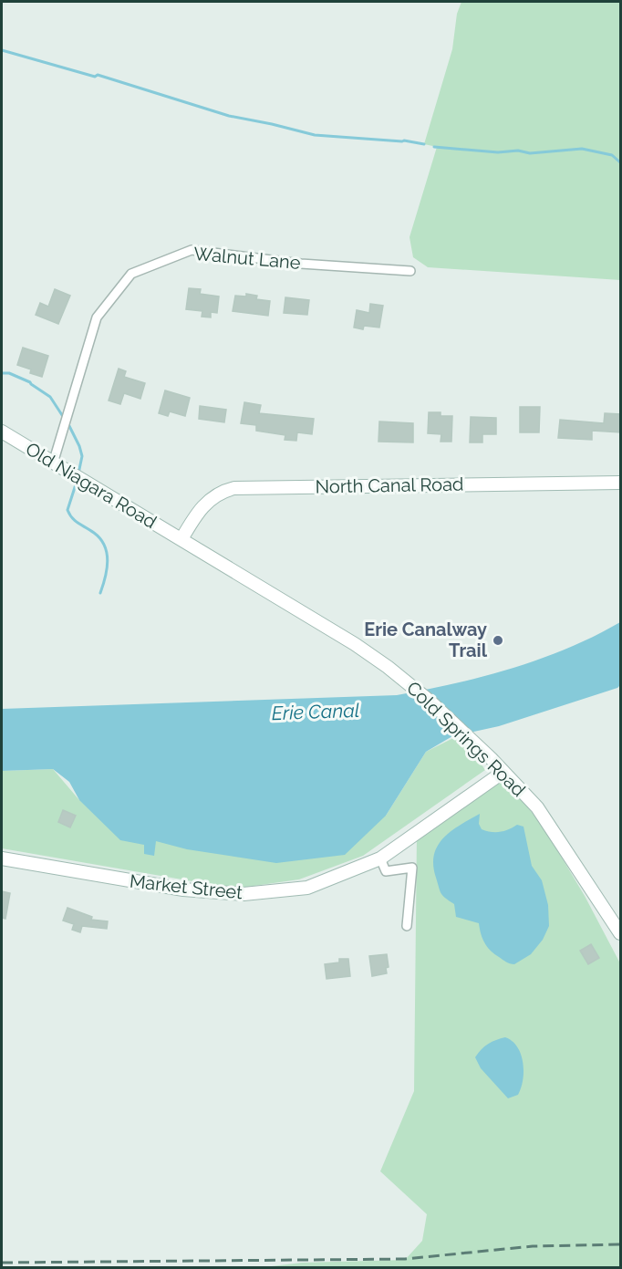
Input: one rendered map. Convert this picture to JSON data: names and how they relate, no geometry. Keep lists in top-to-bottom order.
{
  "streets": {
    "street": [
      "Walnut Lane",
      "Old Niagara Road",
      "North Canal Road",
      "Cold Springs Road",
      "Market Street"
    ]
  },
  "crossings": [
    ["Walnut Lane", "Old Niagara Road"],
    ["Old Niagara Road", "North Canal Road"],
    ["Old Niagara Road", "Cold Springs Road"],
    ["North Canal Road", "Cold Springs Road"],
    ["Cold Springs Road", "Market Street"]
  ],
  "water": ["Erie Canal"],
  "places": ["Erie Canalway Trail"]
}
